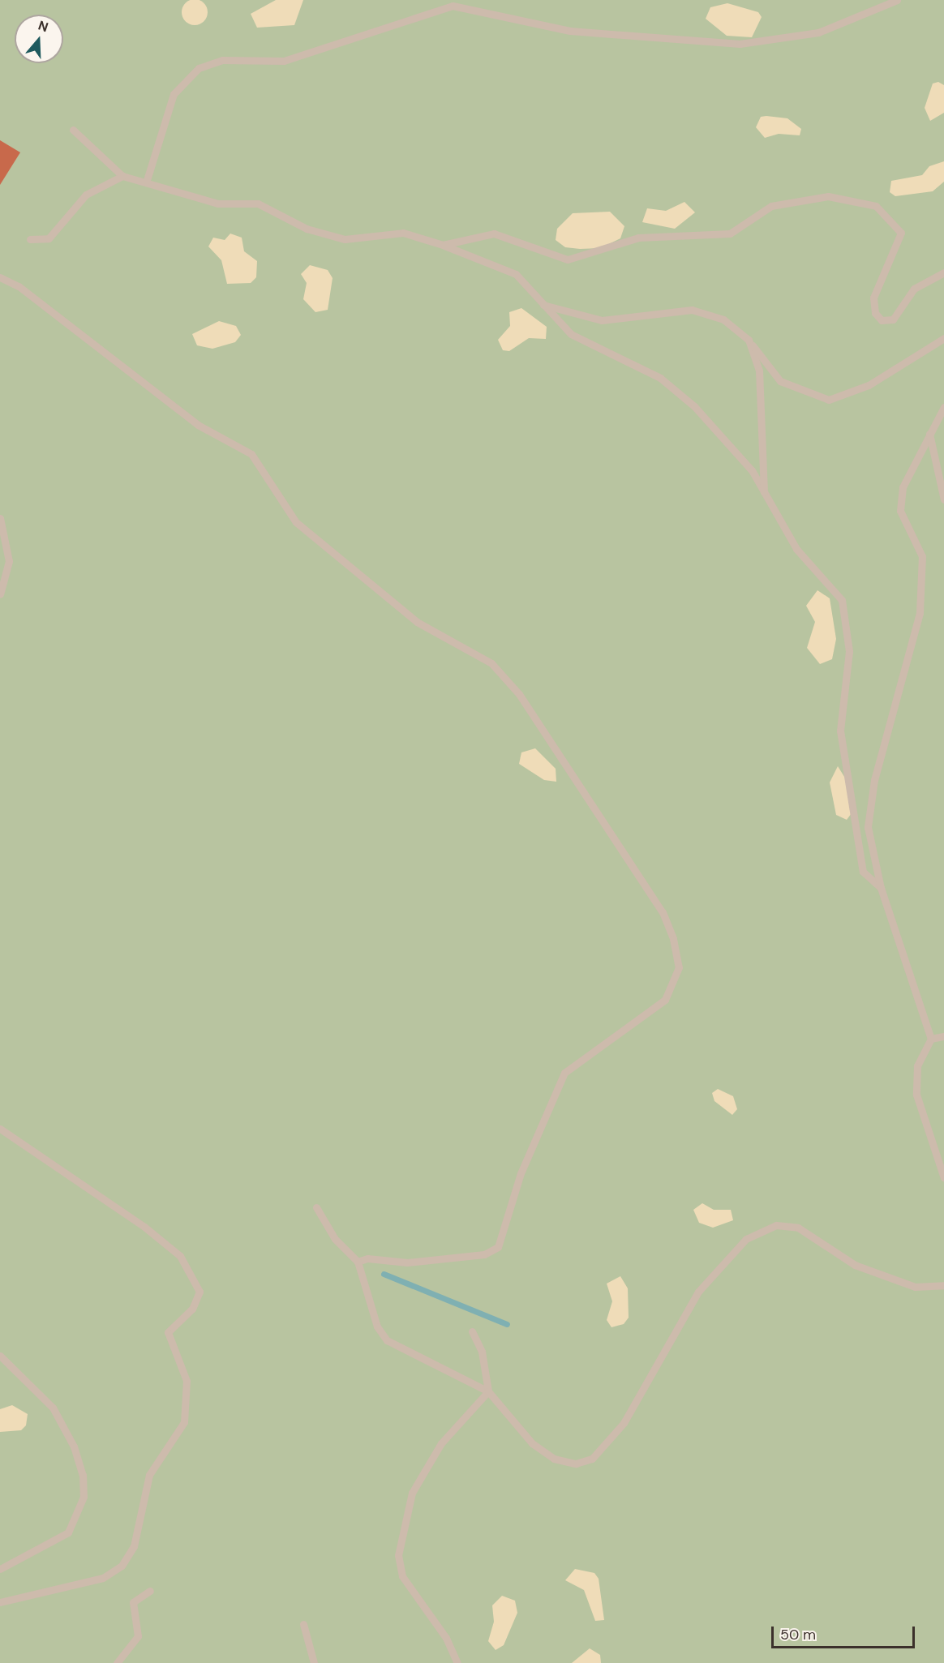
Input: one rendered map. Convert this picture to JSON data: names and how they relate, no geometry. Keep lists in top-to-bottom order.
{
  "scale_bar": "50 m",
  "north": "top"
}
